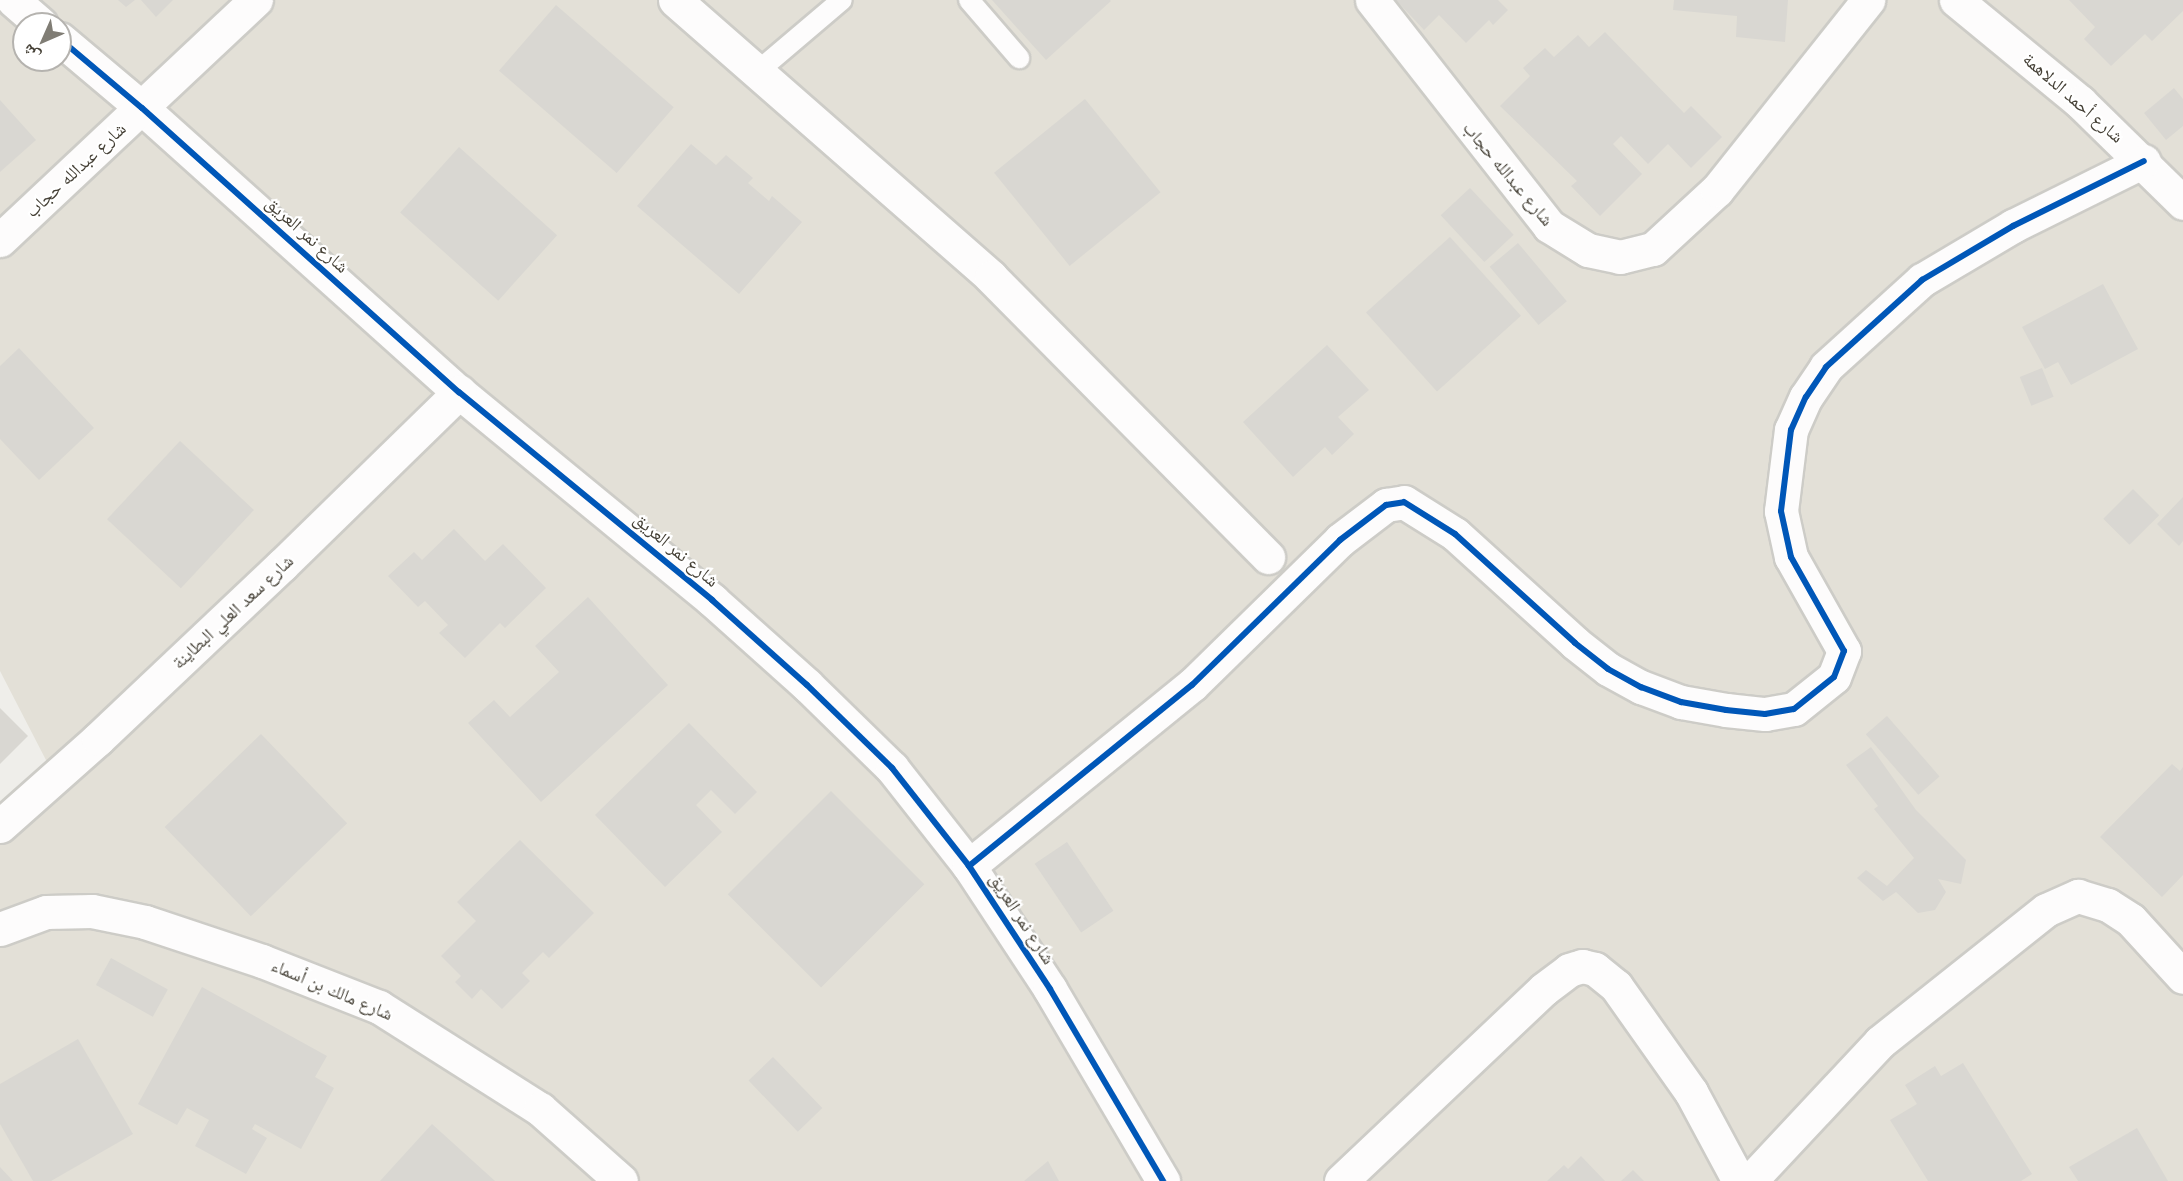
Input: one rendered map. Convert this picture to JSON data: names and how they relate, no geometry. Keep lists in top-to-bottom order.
{
  "streets": {
    "street": [
      "شارع أحمد الدلاهمة",
      "شارع عبدالله حجاب",
      "شارع نمر العريق",
      "شارع سعد العلي البطاينة",
      "شارع مالك بن أسماء"
    ]
  },
  "crossings": [
    ["شارع عبدالله حجاب", "شارع نمر العريق"],
    ["شارع نمر العريق", "شارع سعد العلي البطاينة"]
  ],
  "north": "bottom left"
}
